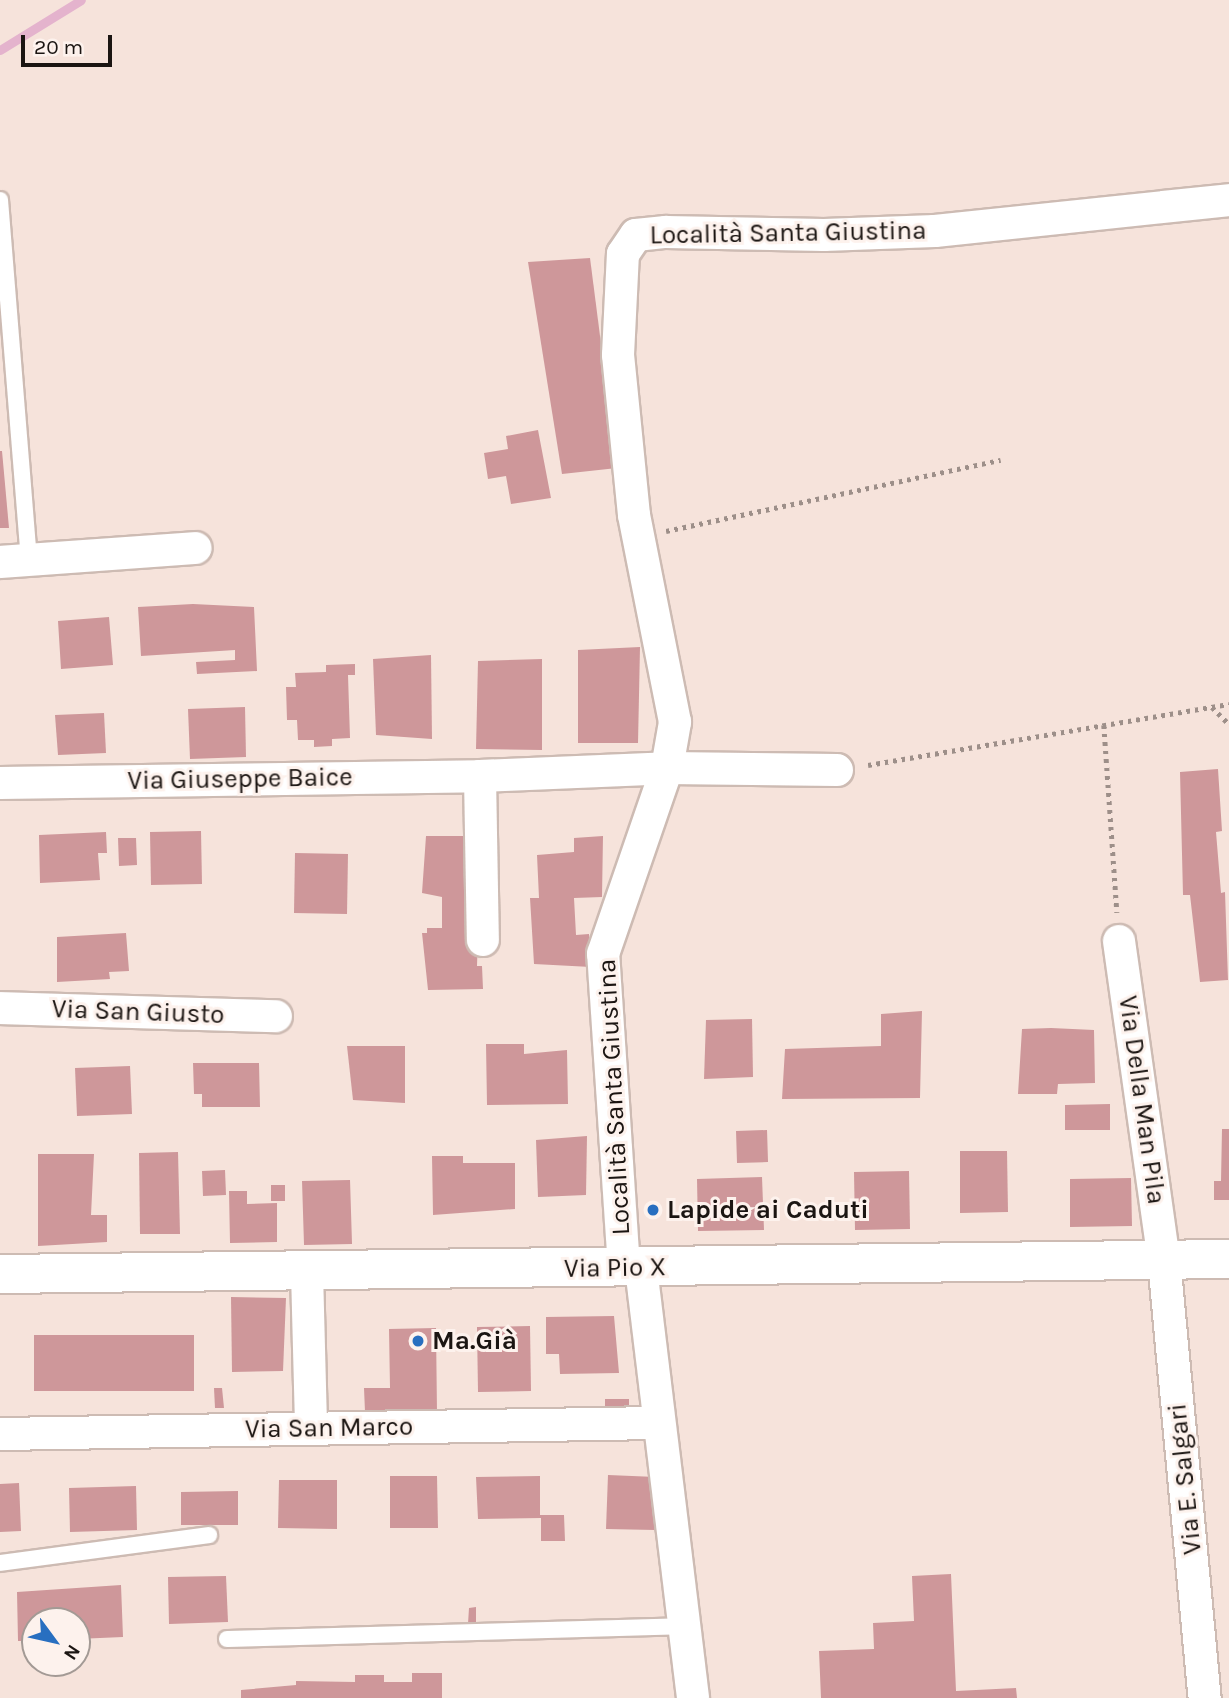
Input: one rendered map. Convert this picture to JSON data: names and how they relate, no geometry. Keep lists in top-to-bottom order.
{
  "streets": {
    "street": [
      "Località Santa Giustina",
      "Via Giuseppe Baice",
      "Via San Giusto",
      "Via Della Man Pila",
      "Via Pio X",
      "Via San Marco",
      "Via E. Salgari"
    ]
  },
  "crossings": [
    ["Località Santa Giustina", "Via Giuseppe Baice"],
    ["Località Santa Giustina", "Via Pio X"],
    ["Via Della Man Pila", "Via Pio X"],
    ["Via Della Man Pila", "Via E. Salgari"],
    ["Via Pio X", "Via E. Salgari"]
  ],
  "places": ["Lapide ai Caduti", "Ma.Già"],
  "scale_bar": "20 m",
  "north": "bottom right"
}
